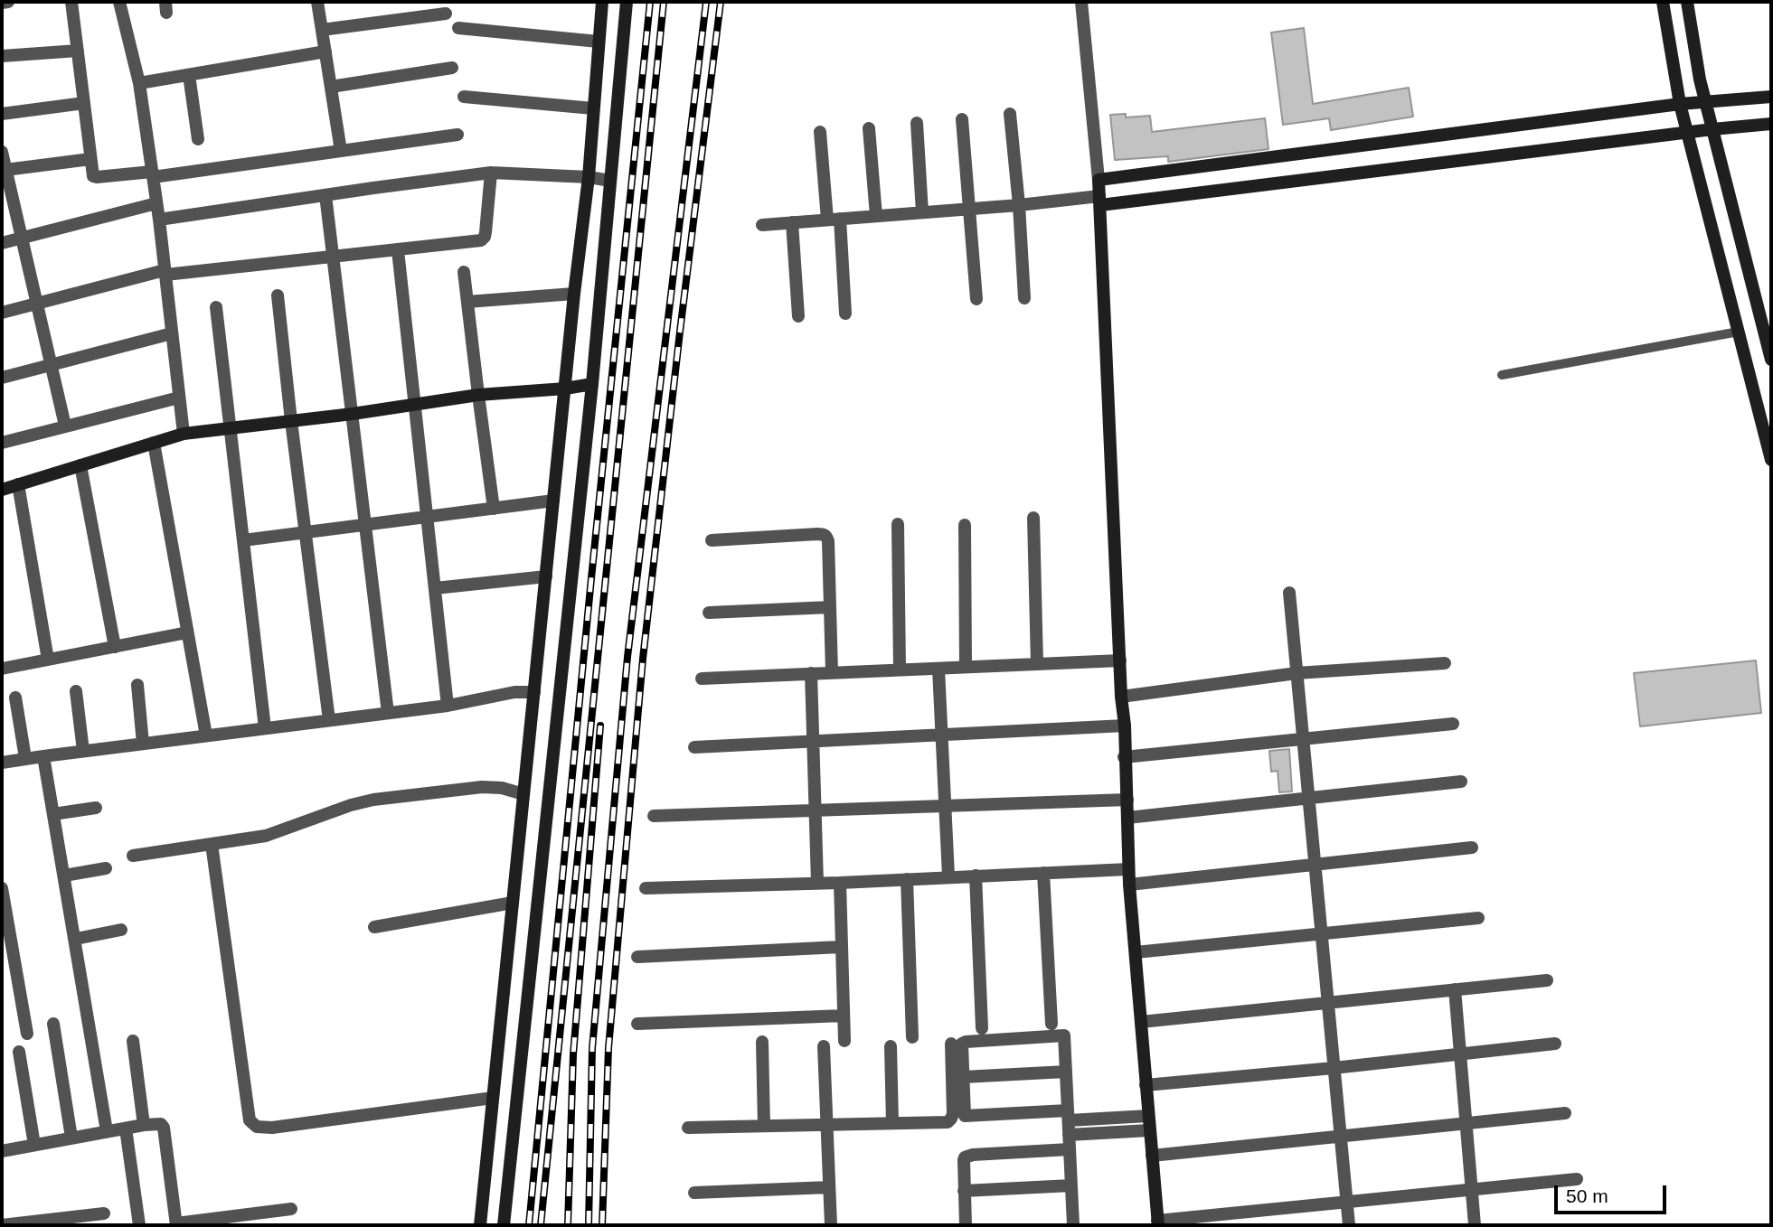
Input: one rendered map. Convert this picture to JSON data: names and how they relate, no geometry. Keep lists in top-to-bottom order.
{
  "scale_bar": "50 m"
}
